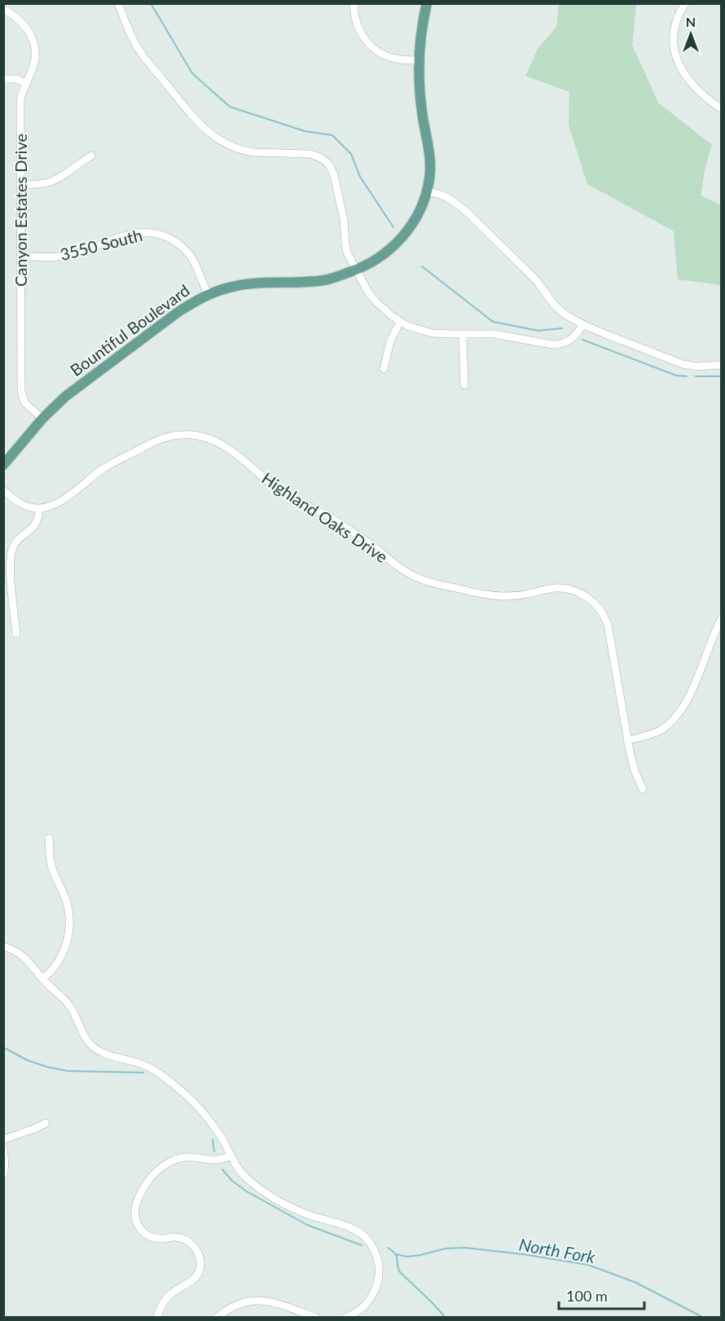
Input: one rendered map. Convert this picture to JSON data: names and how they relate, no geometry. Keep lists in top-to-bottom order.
{
  "streets": {
    "main road": ["Bountiful Boulevard"],
    "street": ["Canyon Estates Drive", "3550 South", "Highland Oaks Drive"]
  },
  "crossings": [
    ["Canyon Estates Drive", "3550 South"],
    ["Canyon Estates Drive", "Bountiful Boulevard"],
    ["3550 South", "Bountiful Boulevard"]
  ],
  "water": ["North Fork"],
  "scale_bar": "100 m",
  "north": "top"
}
